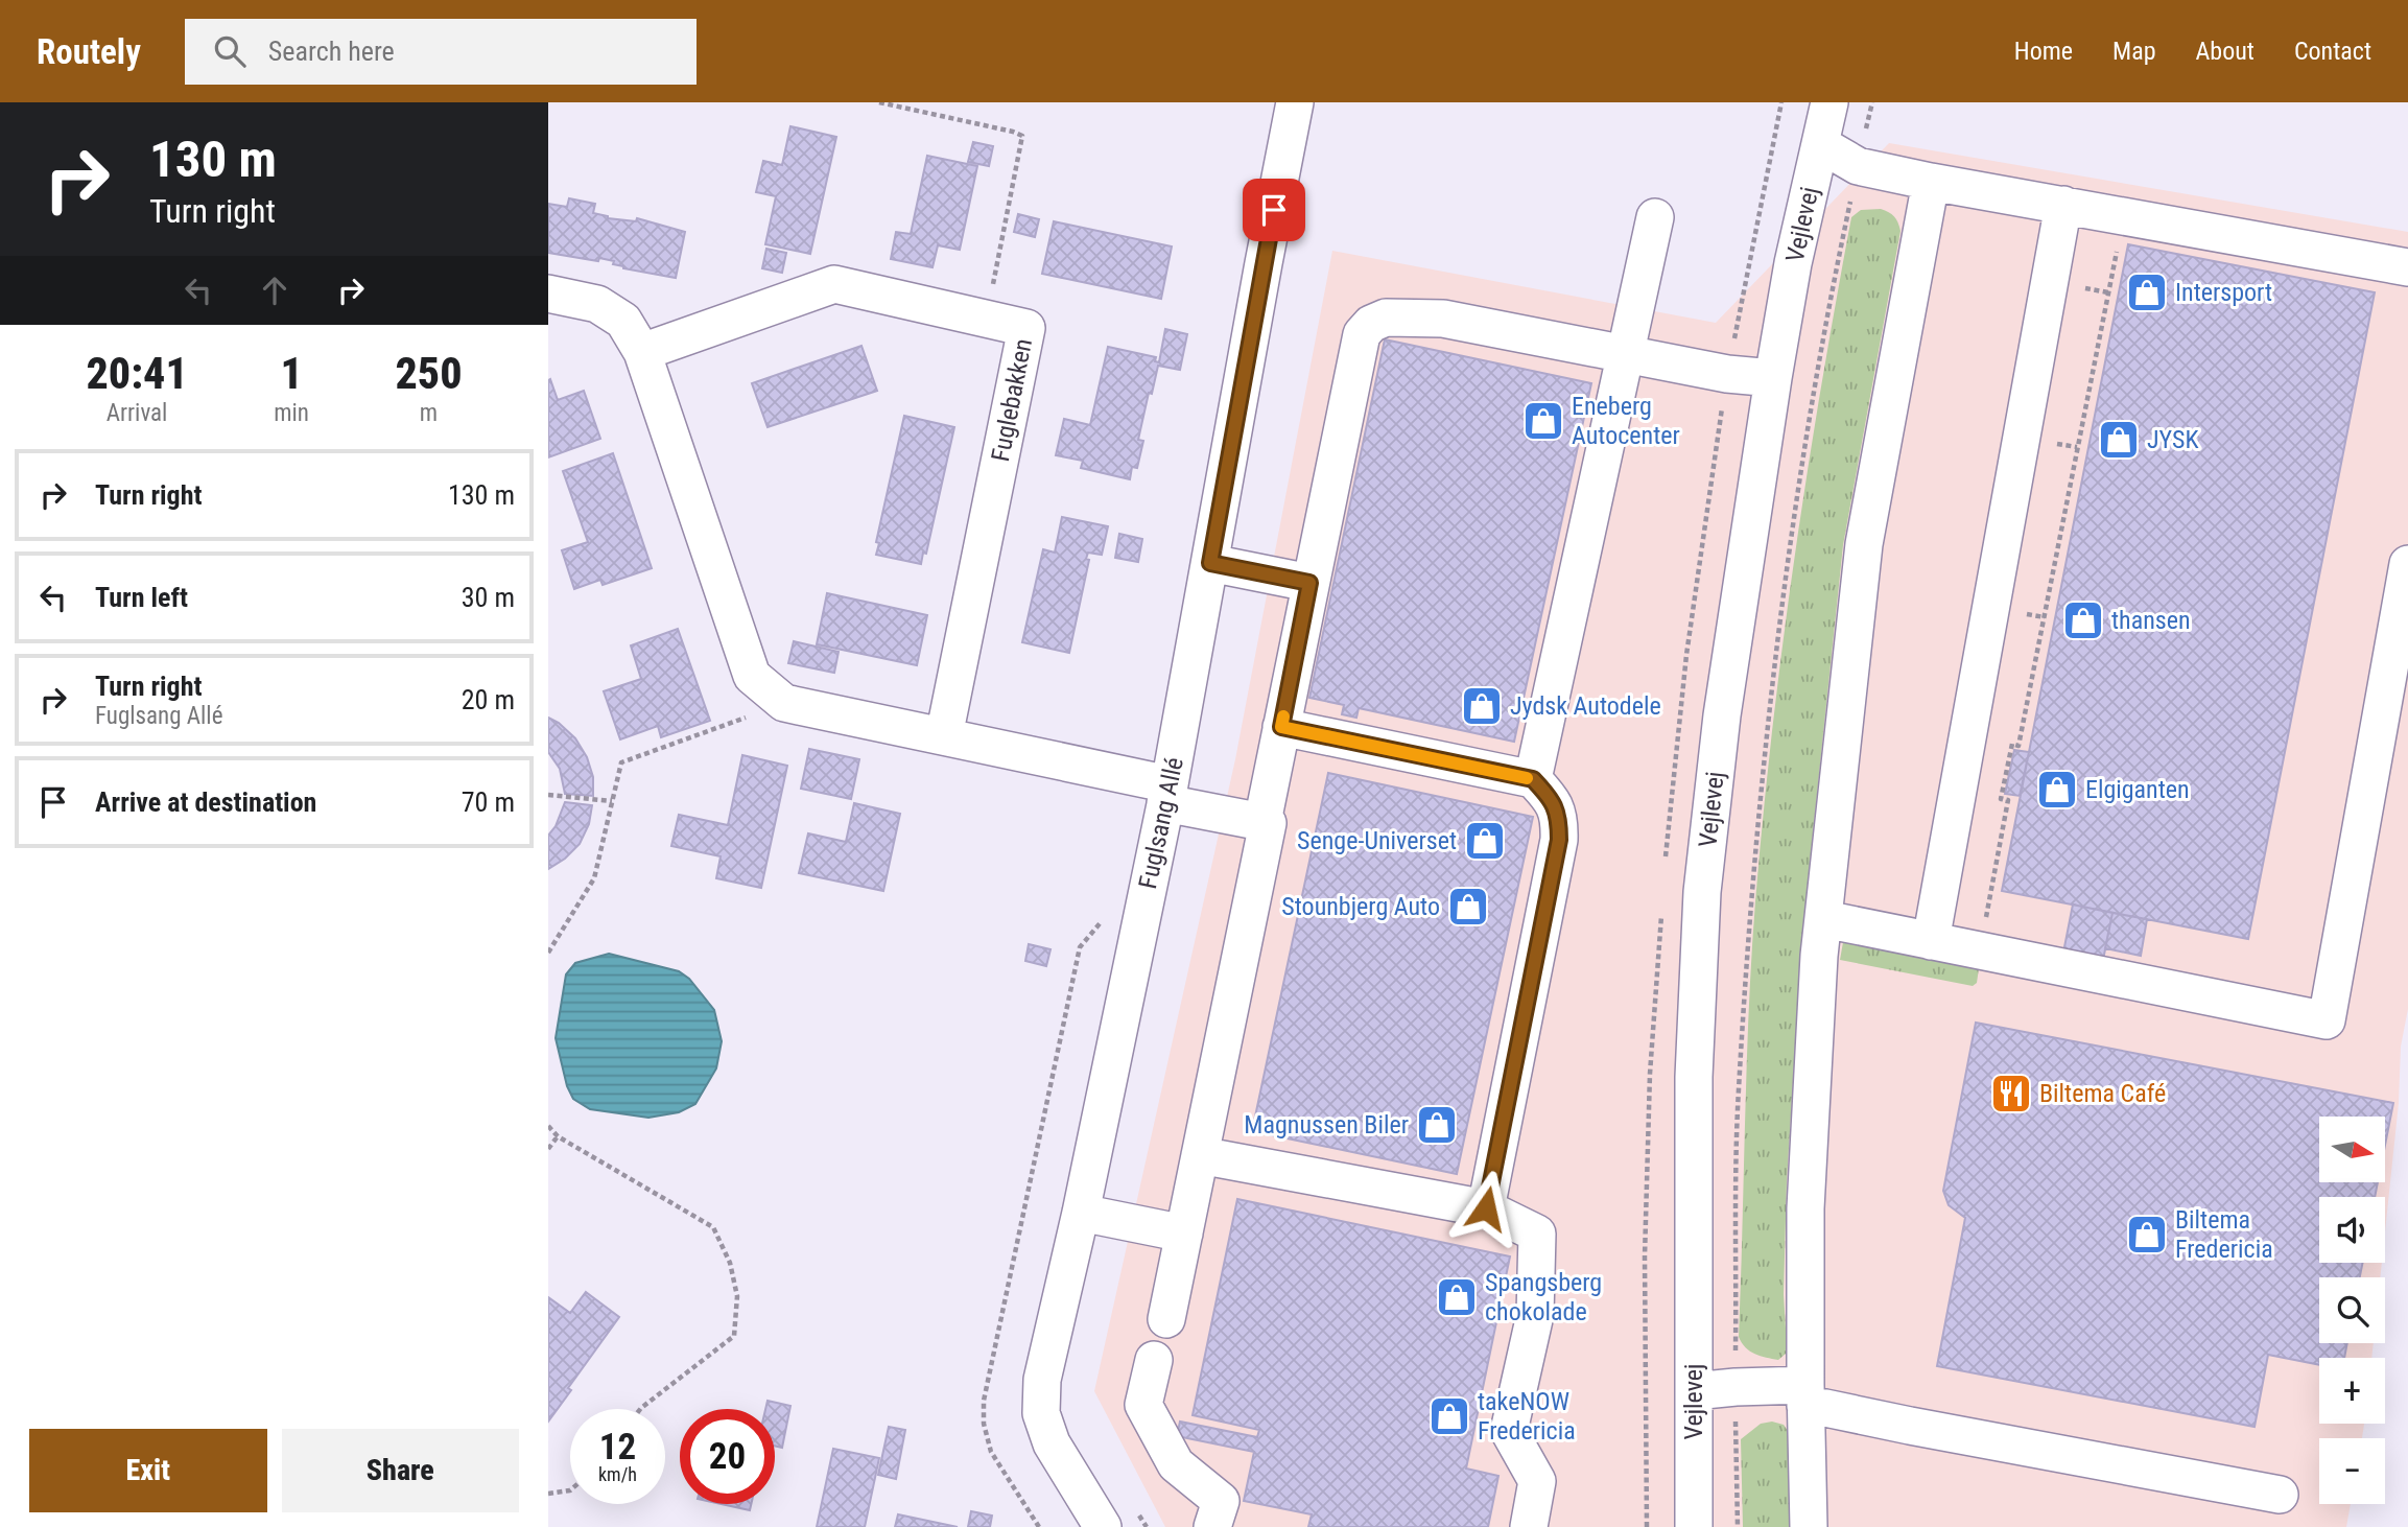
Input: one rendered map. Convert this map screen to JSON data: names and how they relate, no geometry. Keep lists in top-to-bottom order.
{
  "streets": {
    "street": ["Vejlevej", "Fuglebakken", "Fuglsang Allé"]
  },
  "places": {
    "shop": [
      "Intersport",
      "Eneberg Autocenter",
      "JYSK",
      "thansen",
      "Jydsk Autodele",
      "Elgiganten",
      "Senge-Universet",
      "Stounbjerg Auto",
      "Magnussen Biler",
      "Biltema Fredericia",
      "Spangsberg chokolade",
      "takeNOW Fredericia"
    ],
    "restaurant": ["Biltema Café"]
  },
  "north": "right",
  "page": {
    "header": "Routely",
    "search": "Search here",
    "nav": [
      "Home",
      "Map",
      "About",
      "Contact"
    ],
    "turn": ["130 m", "Turn right"],
    "eta": [
      "20:41",
      "Arrival",
      "1",
      "min",
      "250",
      "m"
    ],
    "list": [
      {
        "name": "Turn right",
        "value": "130 m"
      },
      {
        "name": "Turn left",
        "value": "30 m"
      },
      {
        "name": "Turn right",
        "note": "Fuglsang Allé",
        "value": "20 m"
      },
      {
        "name": "Arrive at destination",
        "value": "70 m"
      }
    ],
    "map_buttons": ["+", "−"],
    "speed": "12 km/h",
    "limit": "20",
    "buttons": ["Exit", "Share"]
  }
}
